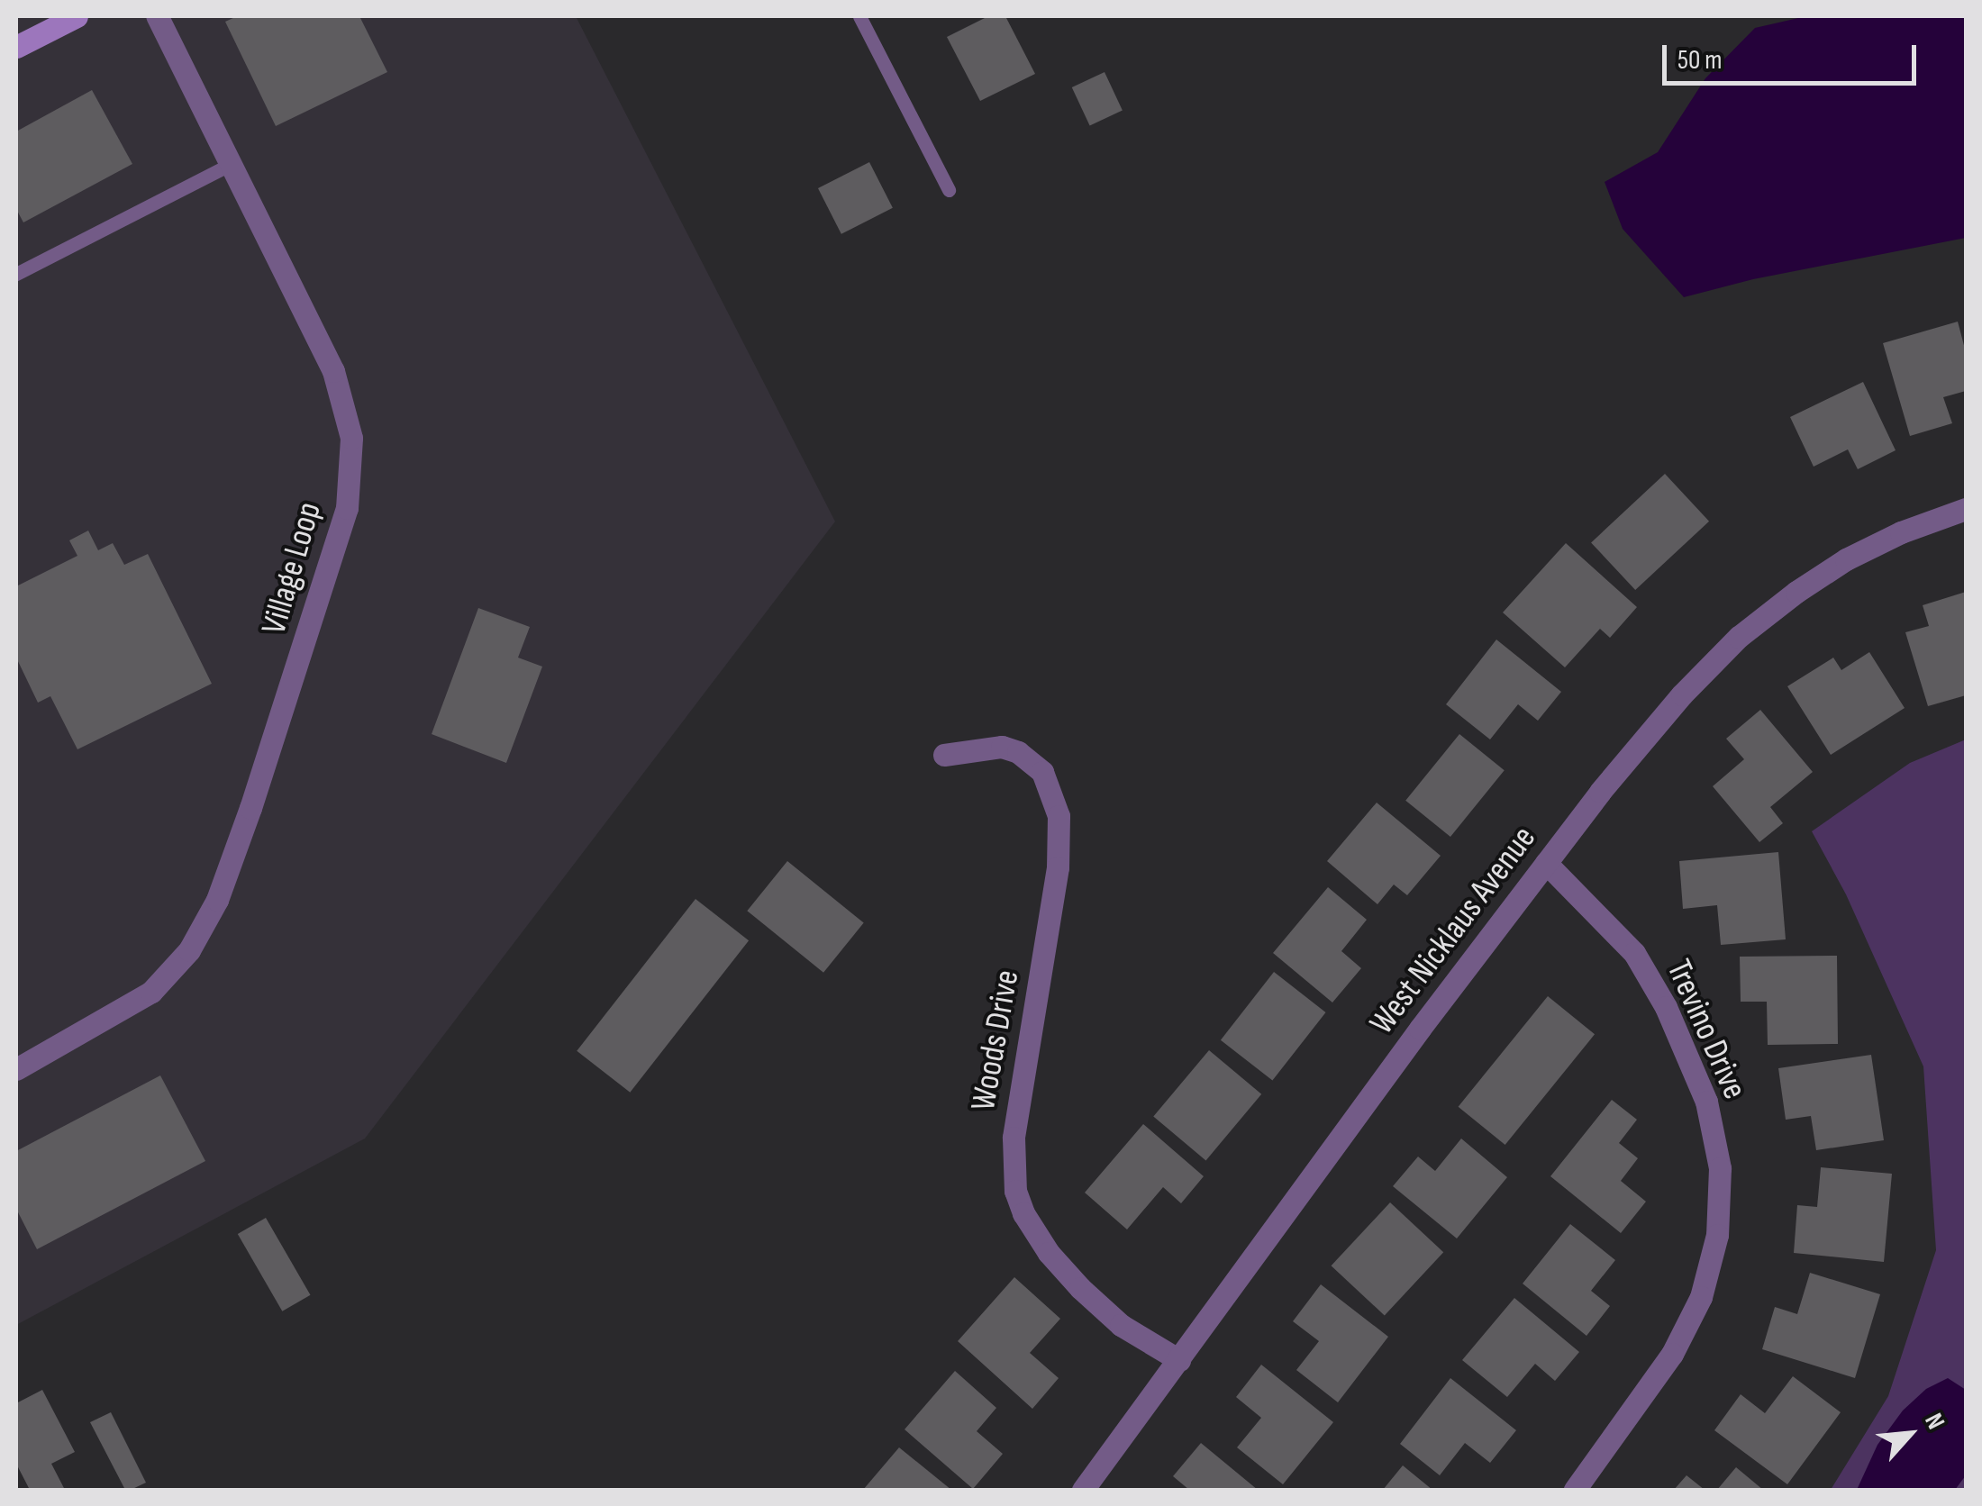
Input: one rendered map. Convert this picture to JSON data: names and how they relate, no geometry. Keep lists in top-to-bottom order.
{
  "streets": {
    "street": [
      "Village Loop",
      "West Nicklaus Avenue",
      "Trevino Drive",
      "Woods Drive"
    ]
  },
  "crossings": [
    ["West Nicklaus Avenue", "Trevino Drive"],
    ["West Nicklaus Avenue", "Woods Drive"]
  ],
  "scale_bar": "50 m",
  "north": "top right"
}
